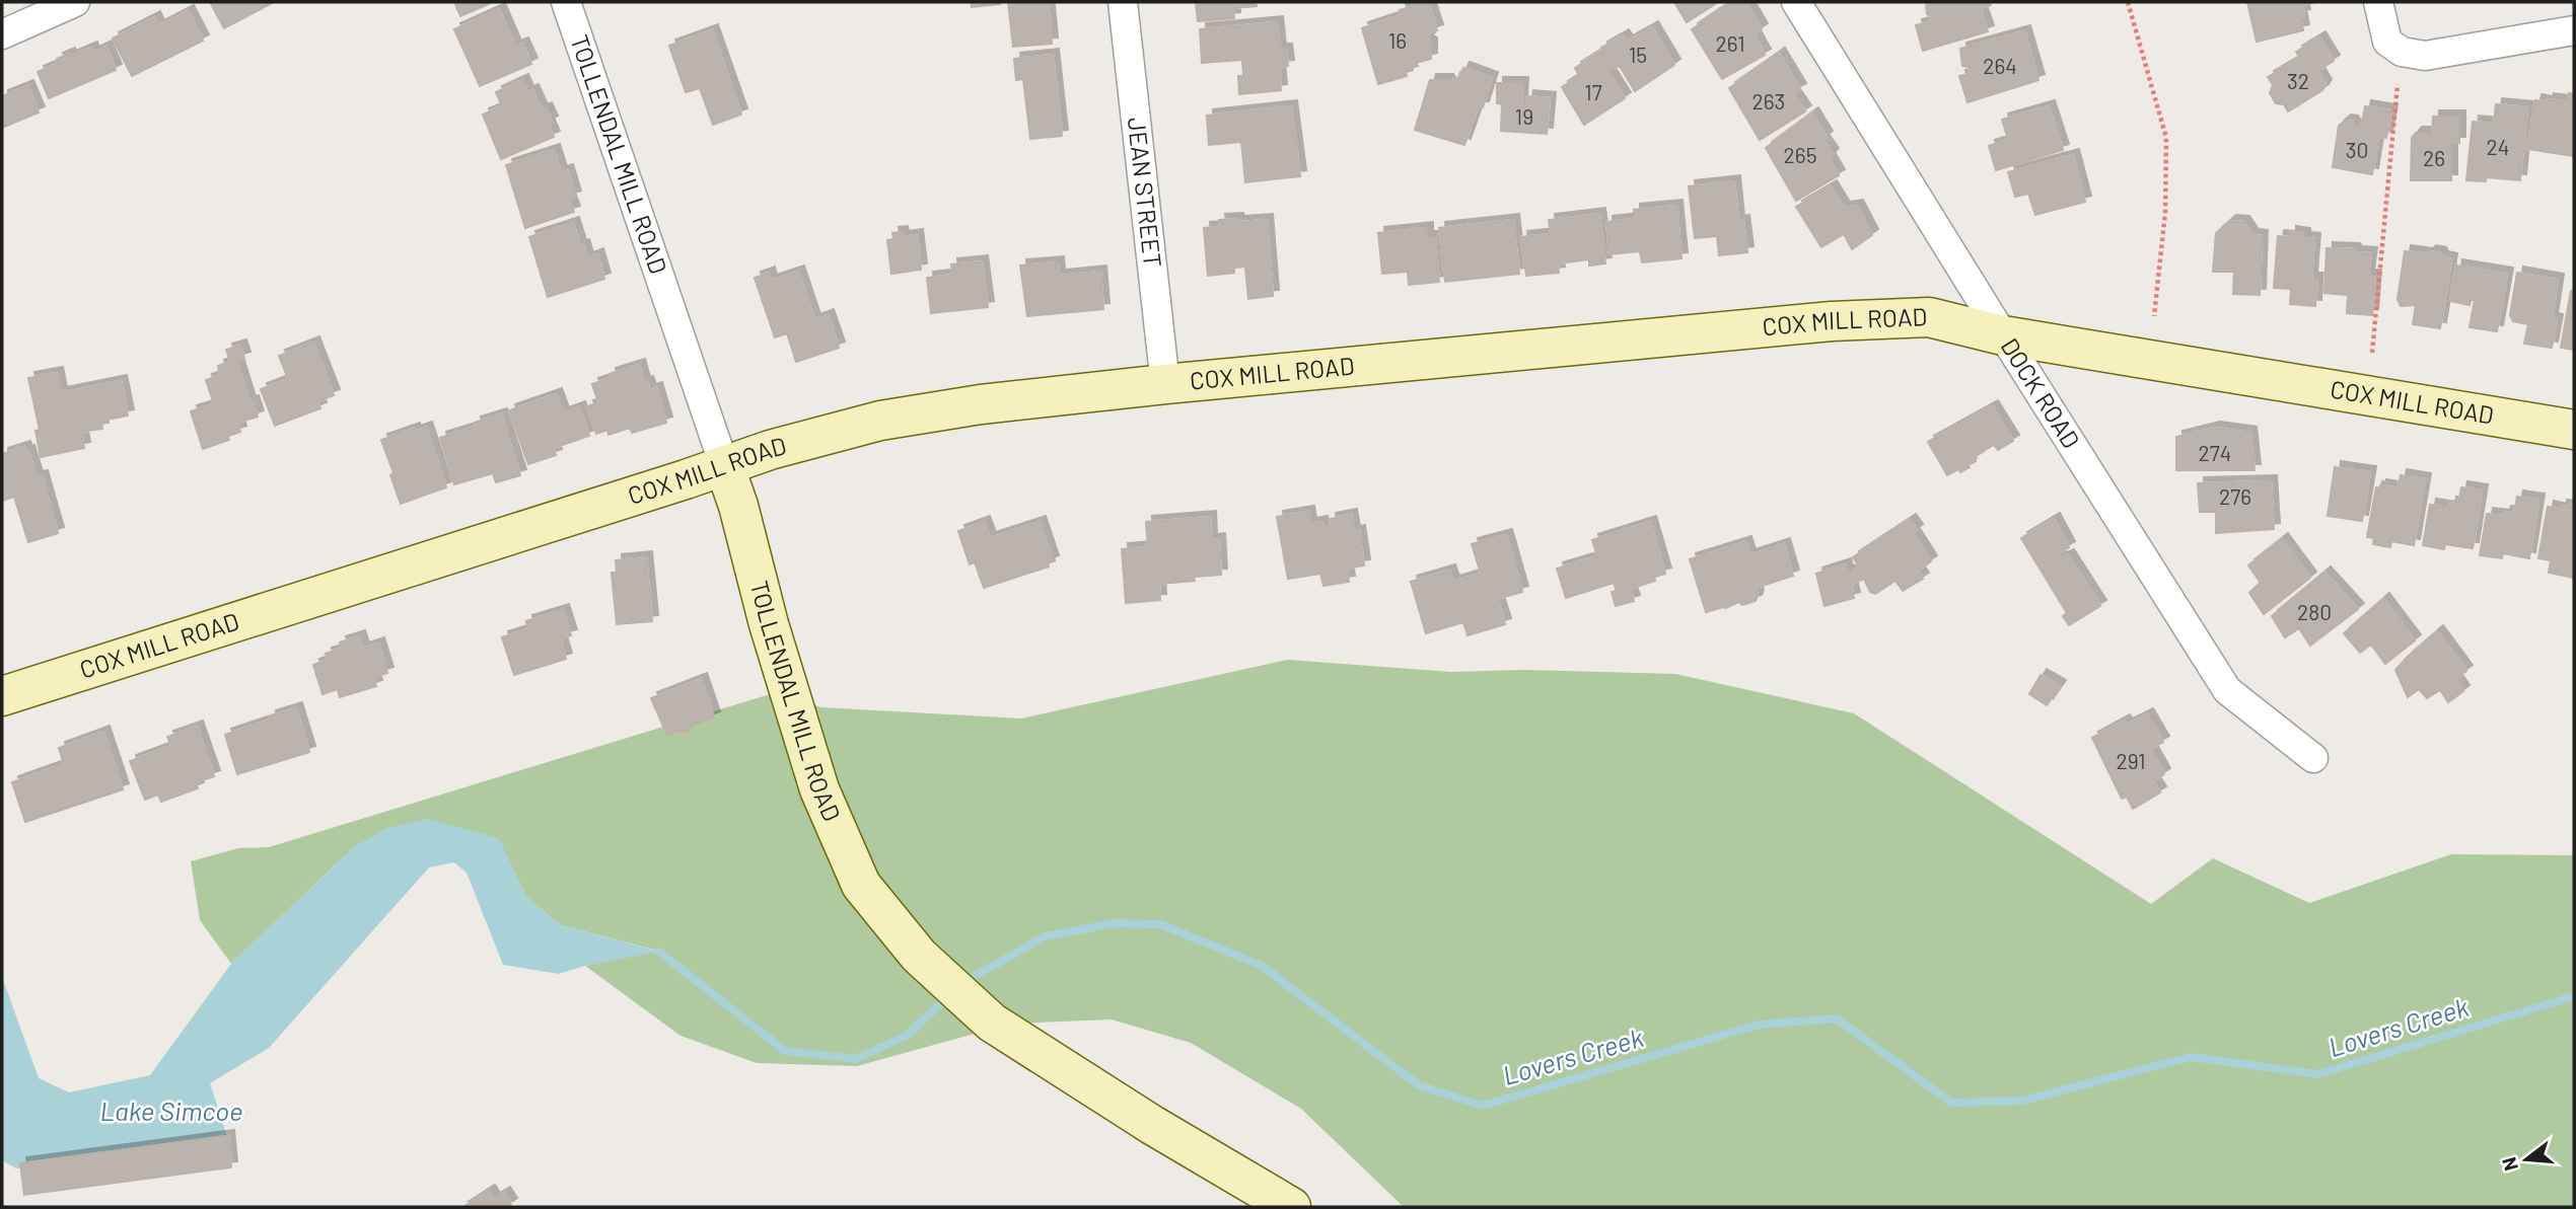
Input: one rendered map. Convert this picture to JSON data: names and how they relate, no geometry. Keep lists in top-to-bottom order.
{
  "streets": {
    "street": [
      "TOLLENDAL MILL ROAD",
      "JEAN STREET",
      "COX MILL ROAD",
      "DOCK ROAD"
    ]
  },
  "crossings": [
    ["TOLLENDAL MILL ROAD", "COX MILL ROAD"],
    ["JEAN STREET", "COX MILL ROAD"],
    ["COX MILL ROAD", "DOCK ROAD"]
  ],
  "water": ["Lovers Creek", "Lake Simcoe"],
  "house_numbers": [
    "16",
    "261",
    "15",
    "264",
    "32",
    "17",
    "263",
    "19",
    "24",
    "30",
    "265",
    "26",
    "274",
    "276",
    "280",
    "291"
  ],
  "north": "left"
}
